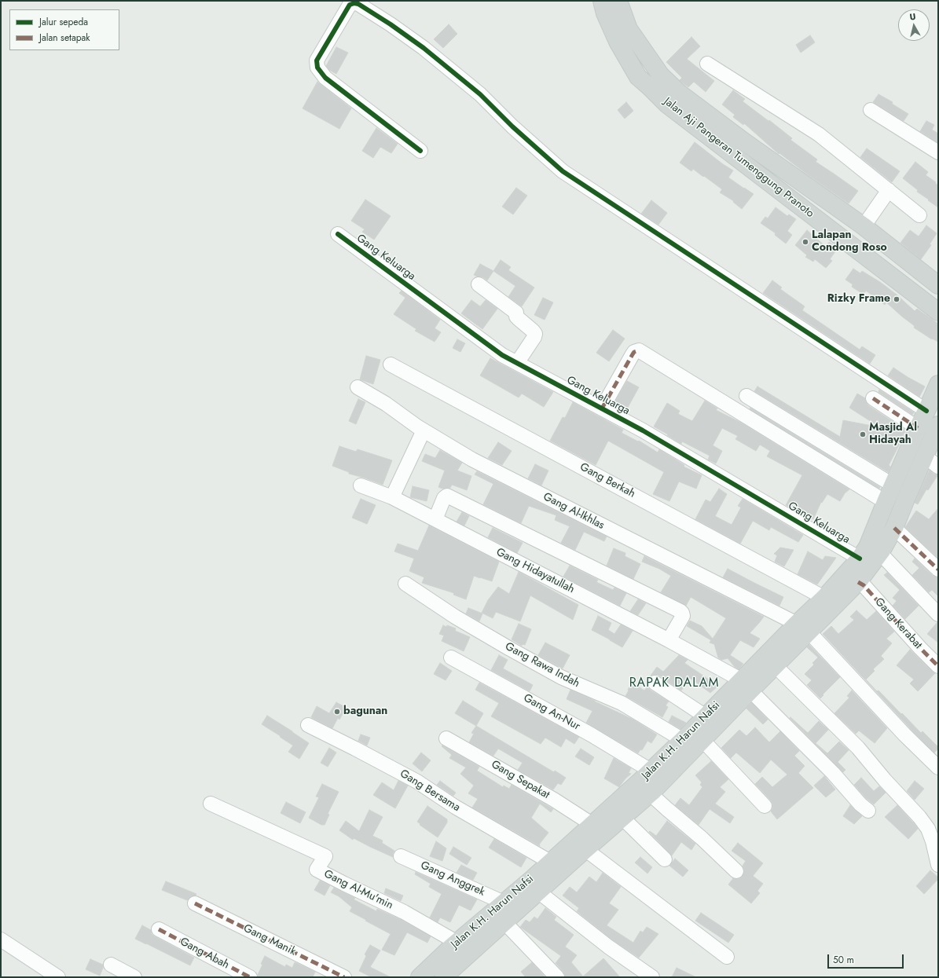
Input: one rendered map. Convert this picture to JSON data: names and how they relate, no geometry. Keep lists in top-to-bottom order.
{
  "streets": {
    "main road": ["Jalan Aji Pangeran Tumenggung Pranoto", "Jalan K.H. Harun Nafsi"],
    "street": [
      "Gang Keluarga",
      "Gang Berkah",
      "Gang Al-Ikhlas",
      "Gang Hidayatullah",
      "Gang Kerabat",
      "Gang Rawa Indah",
      "Gang An-Nur",
      "Gang Sepakat",
      "Gang Bersama",
      "Gang Anggrek",
      "Gang Al-Mu'min",
      "Gang Manik",
      "Gang Abah"
    ]
  },
  "crossings": [
    ["Gang Keluarga", "Jalan K.H. Harun Nafsi"],
    ["Gang Berkah", "Jalan K.H. Harun Nafsi"],
    ["Gang Al-Ikhlas", "Jalan K.H. Harun Nafsi"],
    ["Gang Hidayatullah", "Jalan K.H. Harun Nafsi"],
    ["Gang Kerabat", "Jalan K.H. Harun Nafsi"],
    ["Gang Rawa Indah", "Jalan K.H. Harun Nafsi"],
    ["Gang An-Nur", "Jalan K.H. Harun Nafsi"],
    ["Jalan K.H. Harun Nafsi", "Gang Sepakat"],
    ["Jalan K.H. Harun Nafsi", "Gang Bersama"],
    ["Jalan K.H. Harun Nafsi", "Gang Anggrek"],
    ["Jalan K.H. Harun Nafsi", "Gang Al-Mu'min"]
  ],
  "districts": ["RAPAK DALAM"],
  "places": [
    "Lalapan Condong Roso",
    "Rizky Frame",
    "Masjid Al Hidayah",
    "bagunan"
  ],
  "legend": ["Jalur sepeda", "Jalan setapak"],
  "scale_bar": "50 m",
  "north": "top"
}
